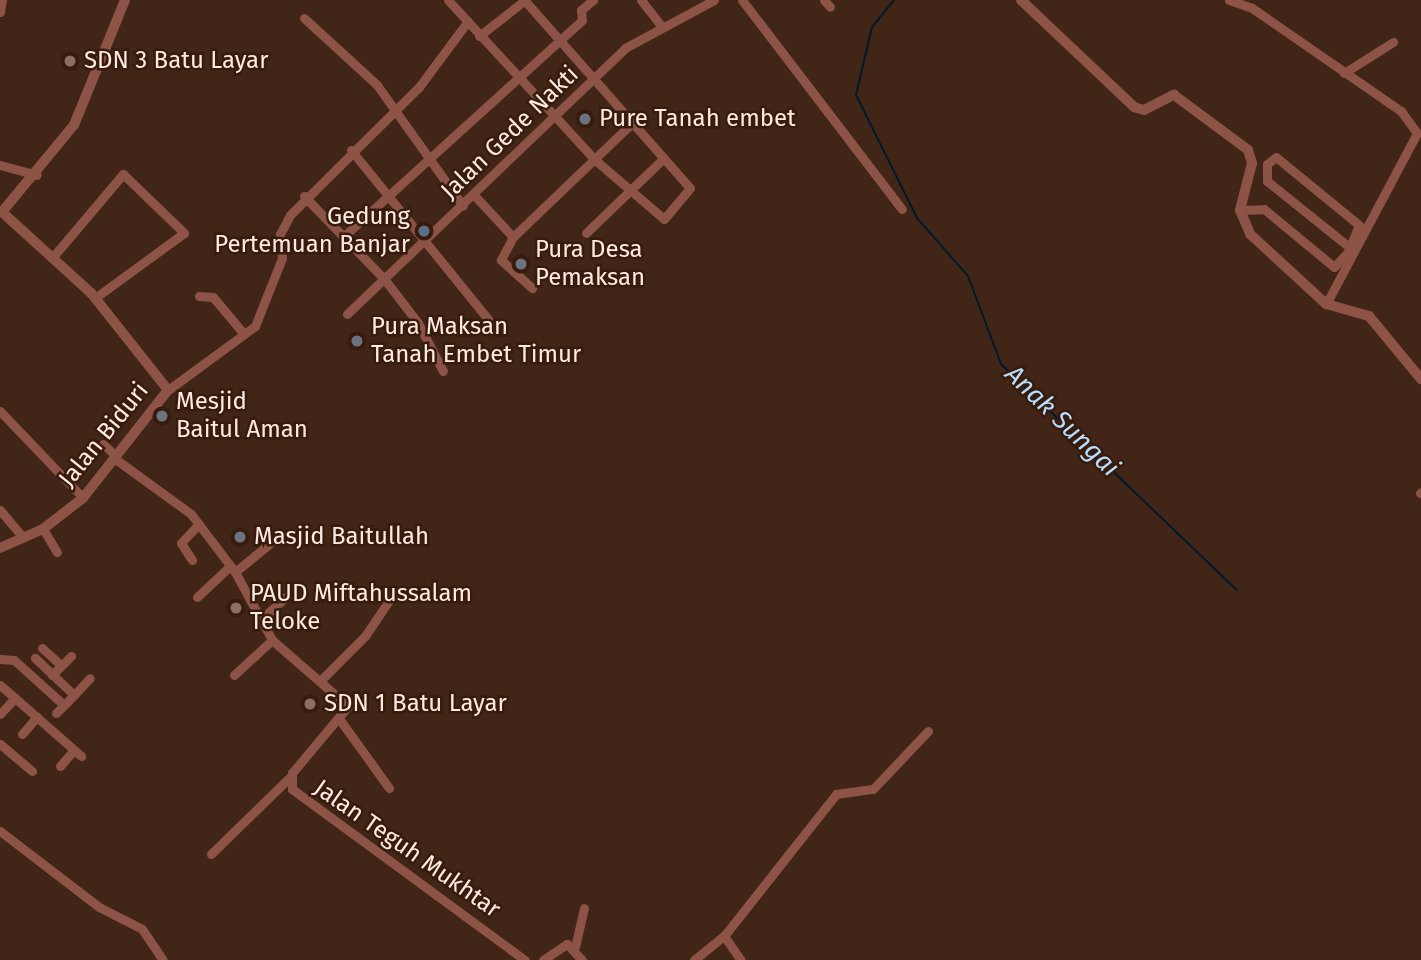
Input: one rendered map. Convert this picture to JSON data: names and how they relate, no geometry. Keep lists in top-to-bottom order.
{
  "streets": {
    "street": ["Jalan Gede Nakti", "Jalan Biduri", "Jalan Teguh Mukhtar"]
  },
  "water": ["Anak Sungai"],
  "places": [
    "SDN 3 Batu Layar",
    "Pure Tanah embet",
    "Gedung Pertemuan Banjar",
    "Pura Desa Pemaksan",
    "Pura Maksan Tanah Embet Timur",
    "Mesjid Baitul Aman",
    "Masjid Baitullah",
    "PAUD Miftahussalam Teloke",
    "SDN 1 Batu Layar"
  ]
}
